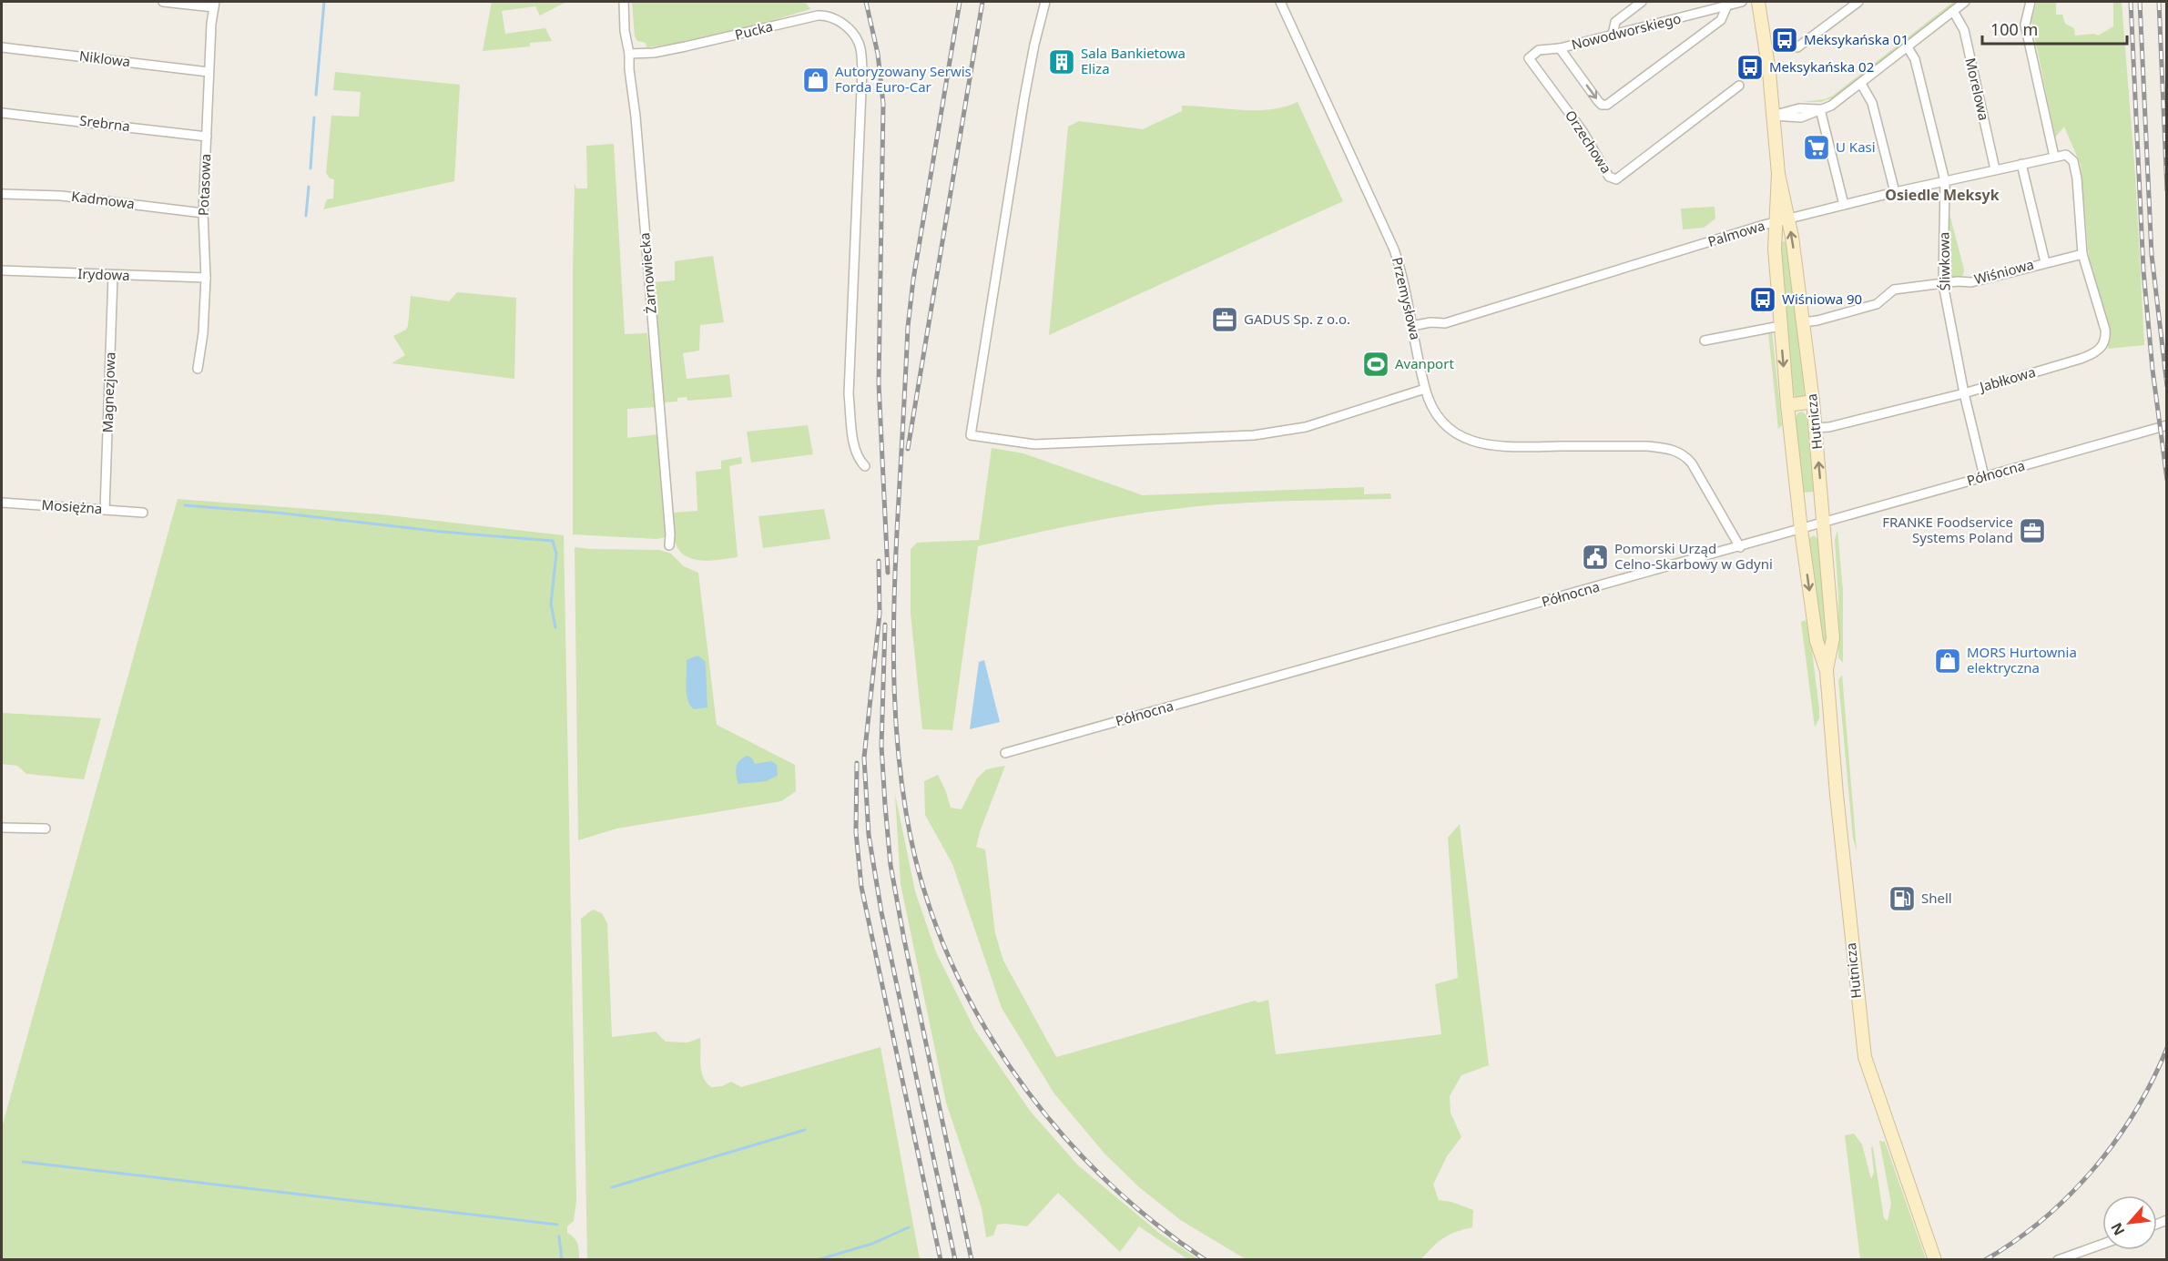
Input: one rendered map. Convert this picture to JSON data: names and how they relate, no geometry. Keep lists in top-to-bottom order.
{
  "streets": {
    "main road": ["Hutnicza"],
    "street": [
      "Pucka",
      "Nowodworskiego",
      "Niklowa",
      "Morelowa",
      "Srebrna",
      "Orzechowa",
      "Potasowa",
      "Kadmowa",
      "Palmowa",
      "Śliwkowa",
      "Wiśniowa",
      "Żarnowiecka",
      "Irydowa",
      "Przemysłowa",
      "Jabłkowa",
      "Magnezjowa",
      "Północna",
      "Mosiężna"
    ]
  },
  "crossings": [
    ["Pucka", "Żarnowiecka"],
    ["Nowodworskiego", "Orzechowa"],
    ["Niklowa", "Potasowa"],
    ["Morelowa", "Palmowa"],
    ["Srebrna", "Potasowa"],
    ["Potasowa", "Kadmowa"],
    ["Potasowa", "Irydowa"],
    ["Palmowa", "Śliwkowa"],
    ["Palmowa", "Przemysłowa"],
    ["Palmowa", "Jabłkowa"],
    ["Palmowa", "Hutnicza"],
    ["Śliwkowa", "Wiśniowa"],
    ["Śliwkowa", "Jabłkowa"],
    ["Śliwkowa", "Północna"],
    ["Wiśniowa", "Jabłkowa"],
    ["Wiśniowa", "Hutnicza"],
    ["Irydowa", "Magnezjowa"],
    ["Przemysłowa", "Północna"],
    ["Jabłkowa", "Hutnicza"],
    ["Magnezjowa", "Mosiężna"],
    ["Hutnicza", "Północna"]
  ],
  "districts": ["Osiedle Meksyk"],
  "places": {
    "bus stop": ["Meksykańska 01", "Meksykańska 02", "Wiśniowa 90"],
    "building": ["Sala Bankietowa Eliza"],
    "shop": ["Autoryzowany Serwis Forda Euro-Car", "MORS Hurtownia elektryczna"],
    "supermarket": ["U Kasi"],
    "office": ["GADUS Sp. z o.o.", "FRANKE Foodservice Systems Poland"],
    "sports": ["Avanport"],
    "public building": ["Pomorski Urząd Celno-Skarbowy w Gdyni"],
    "fuel station": ["Shell"]
  },
  "scale_bar": "100 m",
  "north": "bottom left"
}
